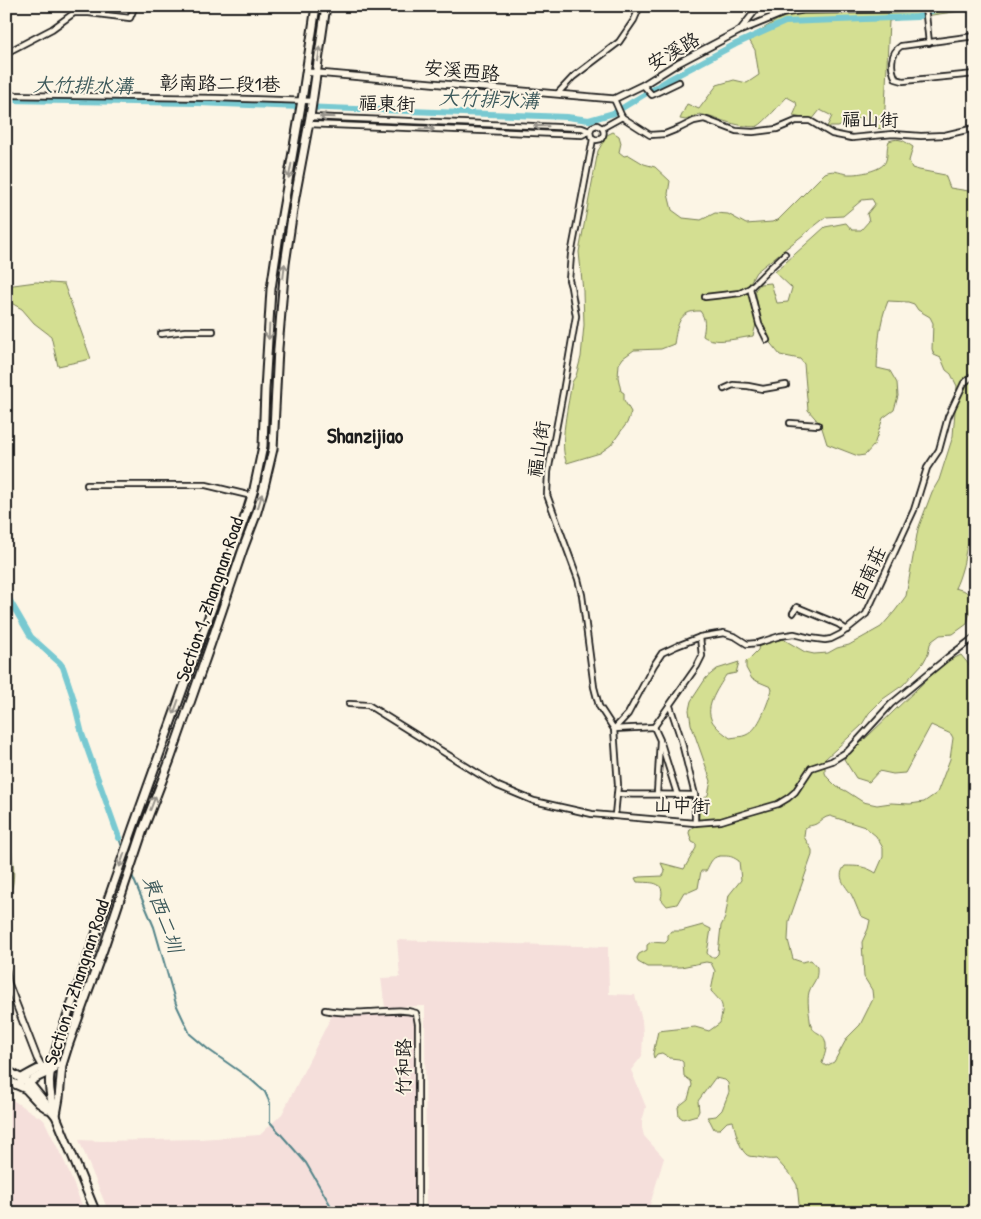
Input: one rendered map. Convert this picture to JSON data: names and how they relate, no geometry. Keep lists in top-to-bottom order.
{
  "streets": {
    "main road": ["福東街", "Section 1, Zhangnan Road"],
    "street": [
      "安溪路",
      "安溪西路",
      "彰南路二段1巷",
      "福山街",
      "西南莊",
      "山中街",
      "竹和路"
    ]
  },
  "crossings": [
    ["安溪路", "安溪西路"],
    ["安溪西路", "Section 1, Zhangnan Road"],
    ["彰南路二段1巷", "Section 1, Zhangnan Road"],
    ["福東街", "福山街"],
    ["福東街", "Section 1, Zhangnan Road"],
    ["福山街", "西南莊"],
    ["福山街", "山中街"]
  ],
  "districts": ["Shanzijiao"],
  "water": ["大竹排水溝", "東西二圳"]
}
